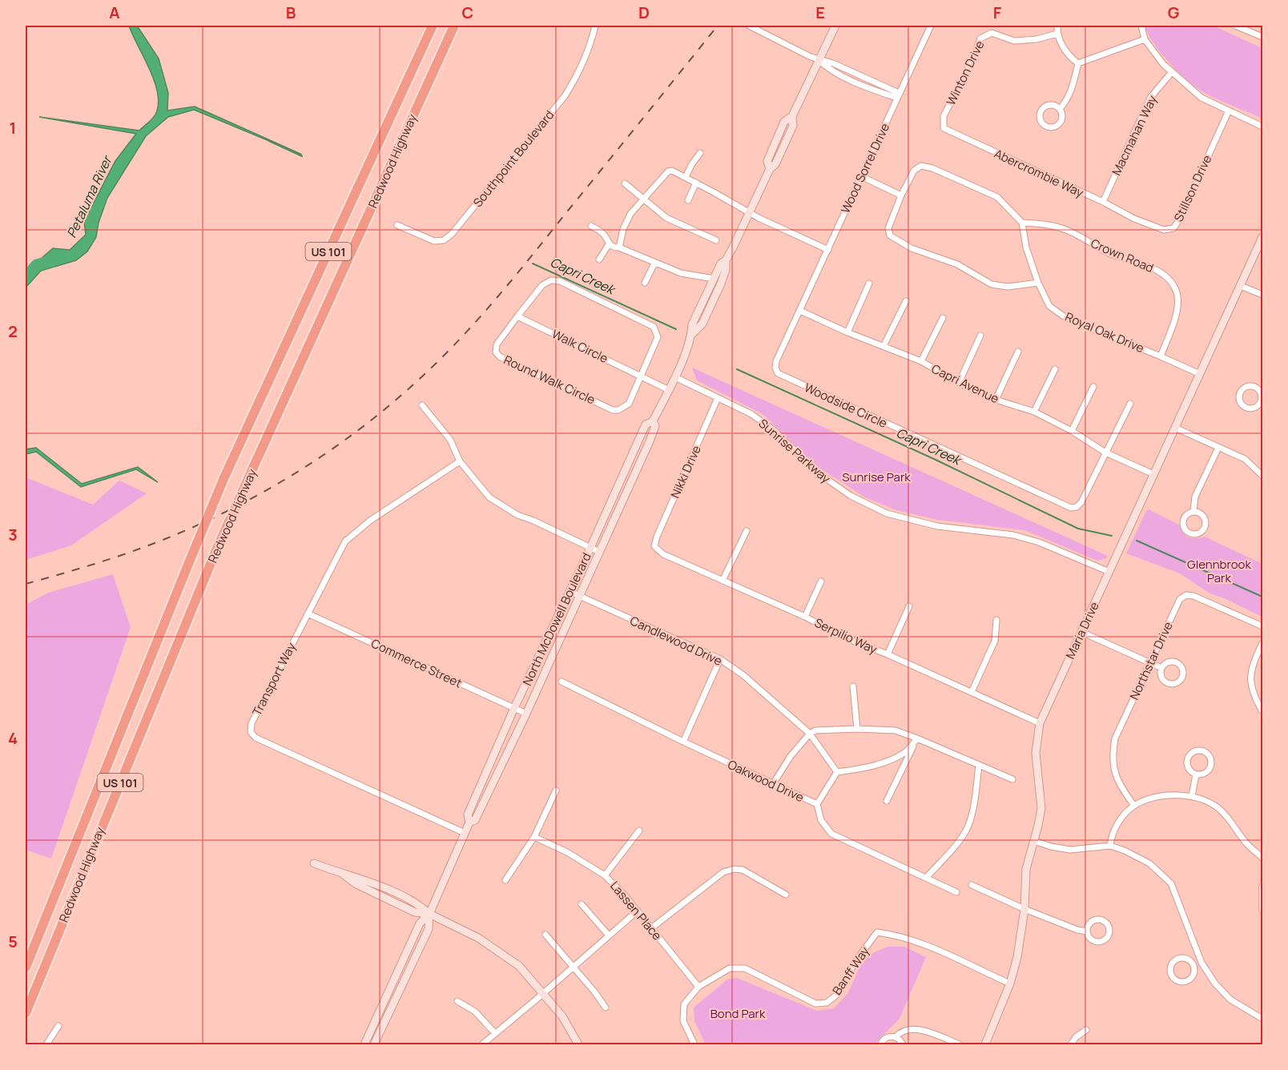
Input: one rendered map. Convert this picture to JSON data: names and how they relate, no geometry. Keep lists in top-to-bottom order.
{
  "streets": {
    "highway": ["Redwood Highway", "US 101"],
    "main road": ["North McDowell Boulevard", "Maria Drive"],
    "street": [
      "Winton Drive",
      "Macmahan Way",
      "Southpoint Boulevard",
      "Wood Sorrel Drive",
      "Abercrombie Way",
      "Stillson Drive",
      "Crown Road",
      "Royal Oak Drive",
      "Walk Circle",
      "Round Walk Circle",
      "Capri Avenue",
      "Woodside Circle",
      "Sunrise Parkway",
      "Nikki Drive",
      "Serpilio Way",
      "Candlewood Drive",
      "Northstar Drive",
      "Commerce Street",
      "Transport Way",
      "Oakwood Drive",
      "Lassen Place",
      "Banff Way"
    ]
  },
  "crossings": [
    ["Winton Drive", "Abercrombie Way"],
    ["Macmahan Way", "Abercrombie Way"],
    ["Wood Sorrel Drive", "Capri Avenue"],
    ["Wood Sorrel Drive", "Woodside Circle"],
    ["Abercrombie Way", "Stillson Drive"],
    ["Crown Road", "Royal Oak Drive"],
    ["Royal Oak Drive", "Maria Drive"],
    ["Walk Circle", "Round Walk Circle"],
    ["Capri Avenue", "Woodside Circle"],
    ["Capri Avenue", "Maria Drive"],
    ["Sunrise Parkway", "Nikki Drive"],
    ["Sunrise Parkway", "North McDowell Boulevard"],
    ["Sunrise Parkway", "Maria Drive"],
    ["Nikki Drive", "Serpilio Way"],
    ["North McDowell Boulevard", "Candlewood Drive"],
    ["North McDowell Boulevard", "Commerce Street"],
    ["North McDowell Boulevard", "Transport Way"],
    ["Maria Drive", "Serpilio Way"],
    ["Maria Drive", "Banff Way"],
    ["Commerce Street", "Transport Way"],
    ["Lassen Place", "Banff Way"]
  ],
  "water": ["Petaluma River", "Capri Creek"],
  "parks": ["Sunrise Park", "Glennbrook Park", "Bond Park"],
  "grid": {
    "columns": [
      "A",
      "B",
      "C",
      "D",
      "E",
      "F",
      "G"
    ],
    "rows": [
      "1",
      "2",
      "3",
      "4",
      "5"
    ]
  }
}
